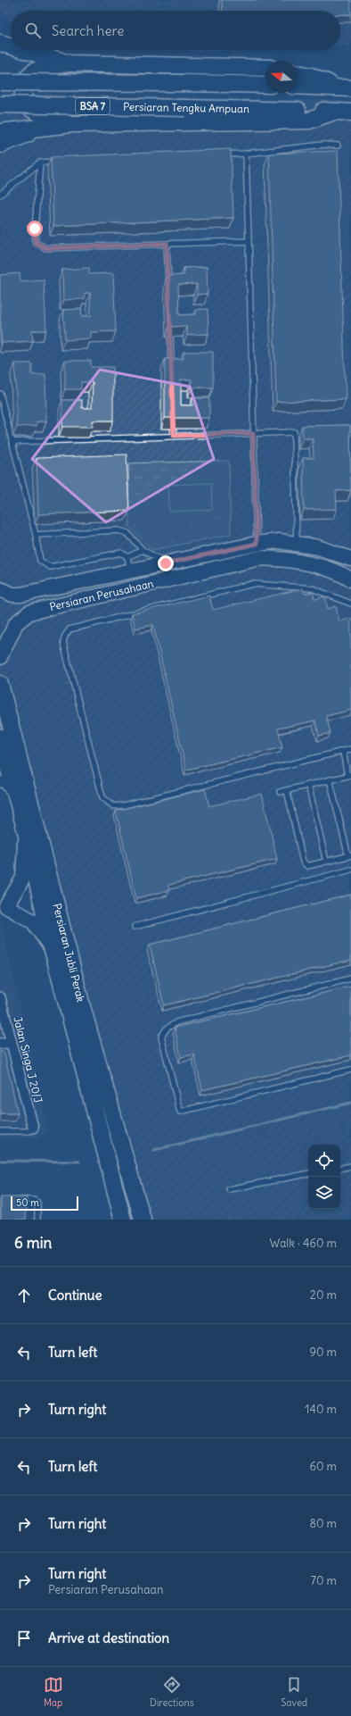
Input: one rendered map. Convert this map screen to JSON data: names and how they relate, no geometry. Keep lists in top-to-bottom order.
{
  "streets": {
    "main road": [
      "BSA 7",
      "Persiaran Tengku Ampuan",
      "Persiaran Perusahaan",
      "Persiaran Jubli Perak"
    ],
    "street": ["Jalan Singa J 20/J"]
  },
  "scale_bar": "50 m",
  "north": "left",
  "page": {
    "search": "Search here",
    "scale": "50 m",
    "heading": ["6 min", "Walk · 460 m"],
    "list": [
      ["Continue", "20 m"],
      ["Turn left", "90 m"],
      ["Turn right", "140 m"],
      ["Turn left", "60 m"],
      ["Turn right", "80 m"],
      ["Turn right", "Persiaran Perusahaan", "70 m"],
      "Arrive at destination"
    ],
    "nav": ["Map", "Directions", "Saved"]
  }
}
